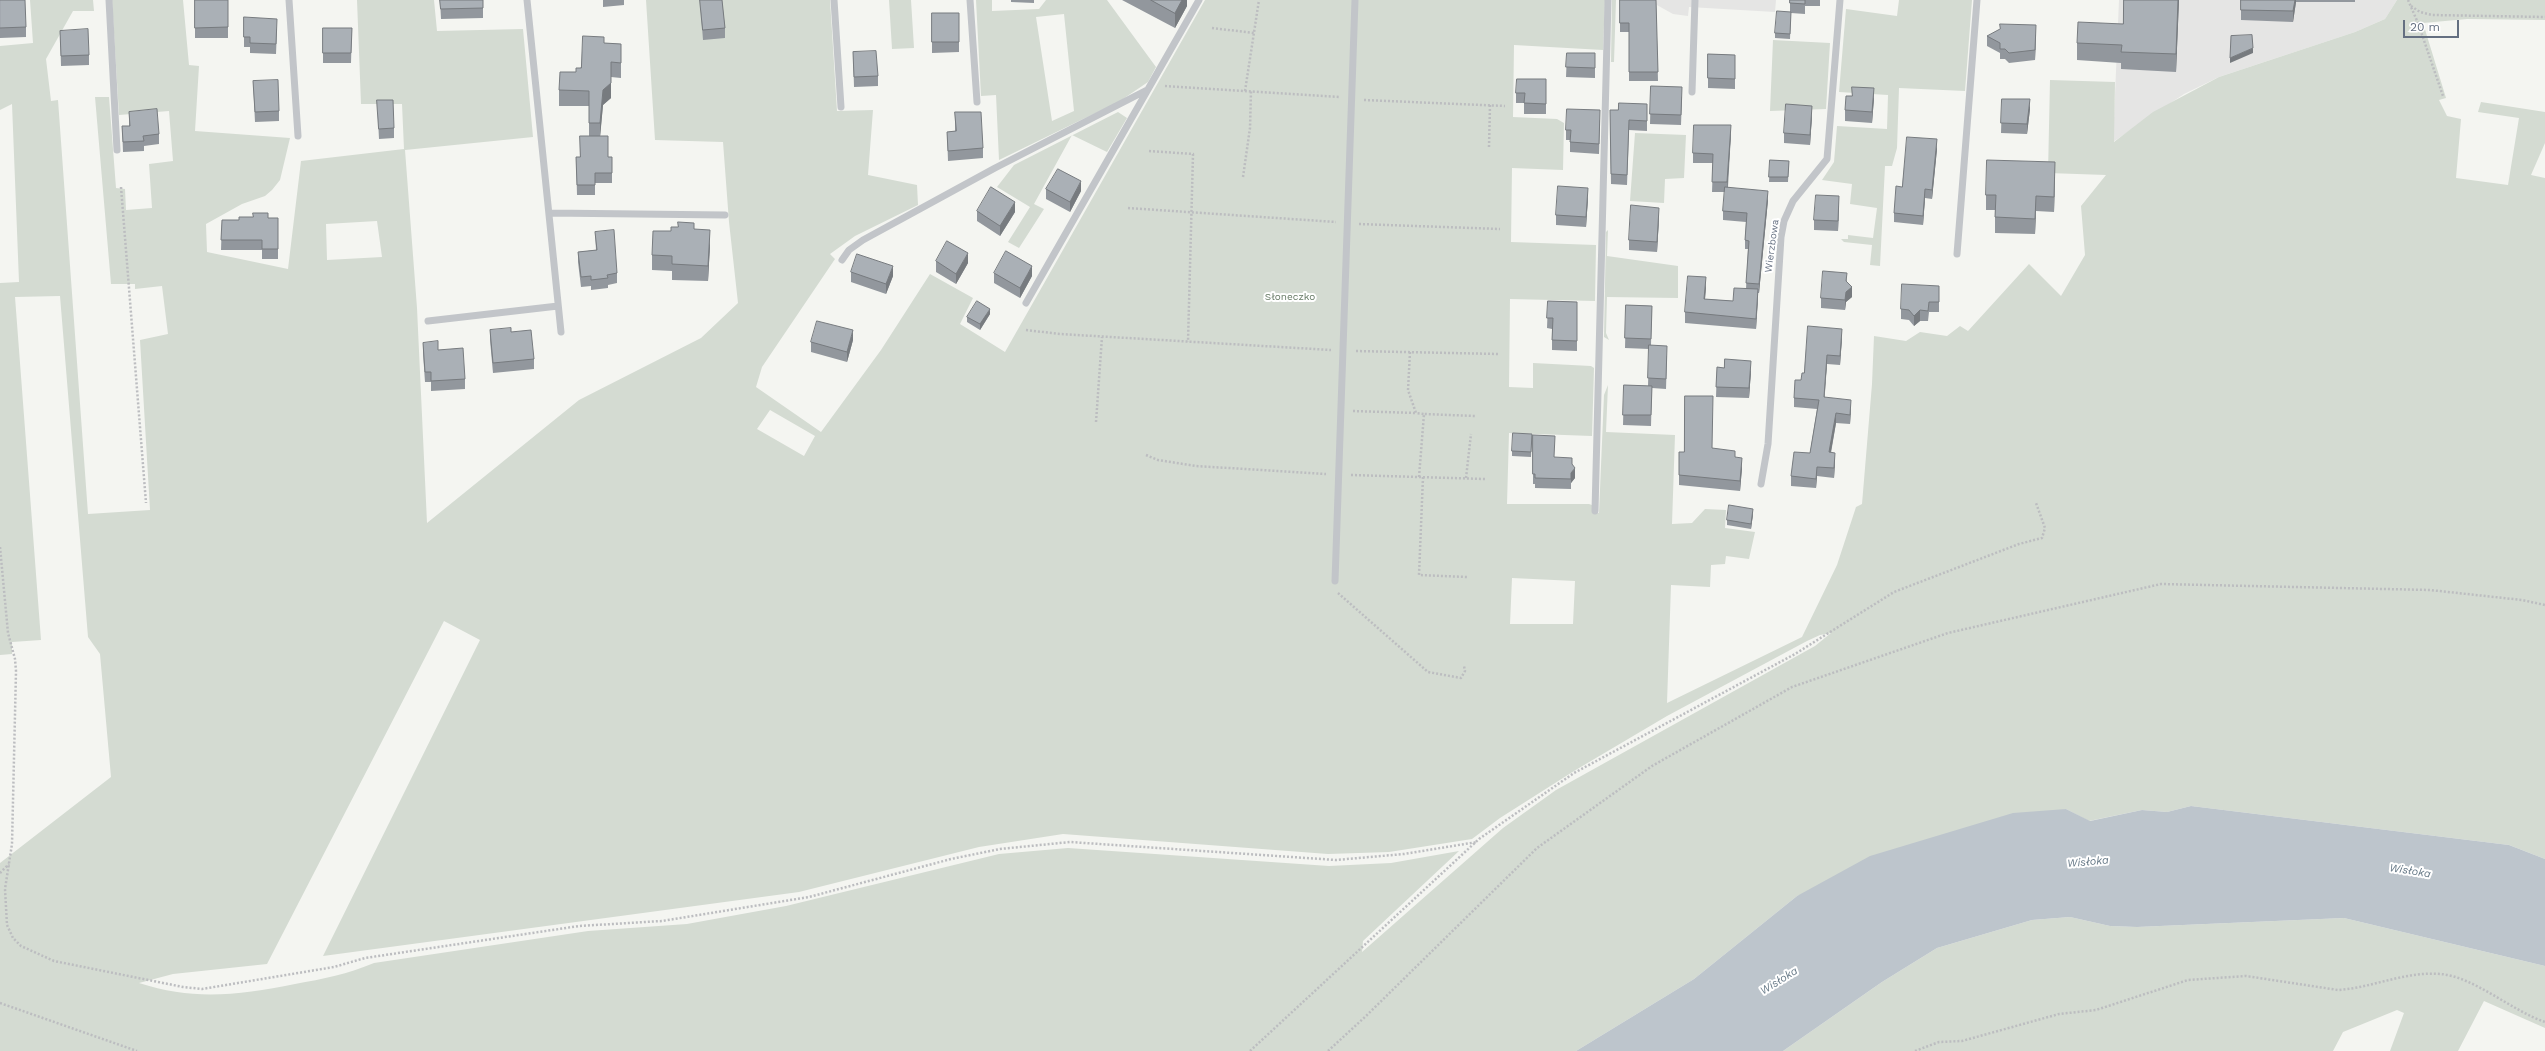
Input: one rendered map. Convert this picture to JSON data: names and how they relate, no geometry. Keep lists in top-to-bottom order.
{
  "streets": {
    "lane": ["Wierzbowa"]
  },
  "water": ["Wisłoka"],
  "parks": ["Słoneczko"],
  "scale_bar": "20 m"
}
